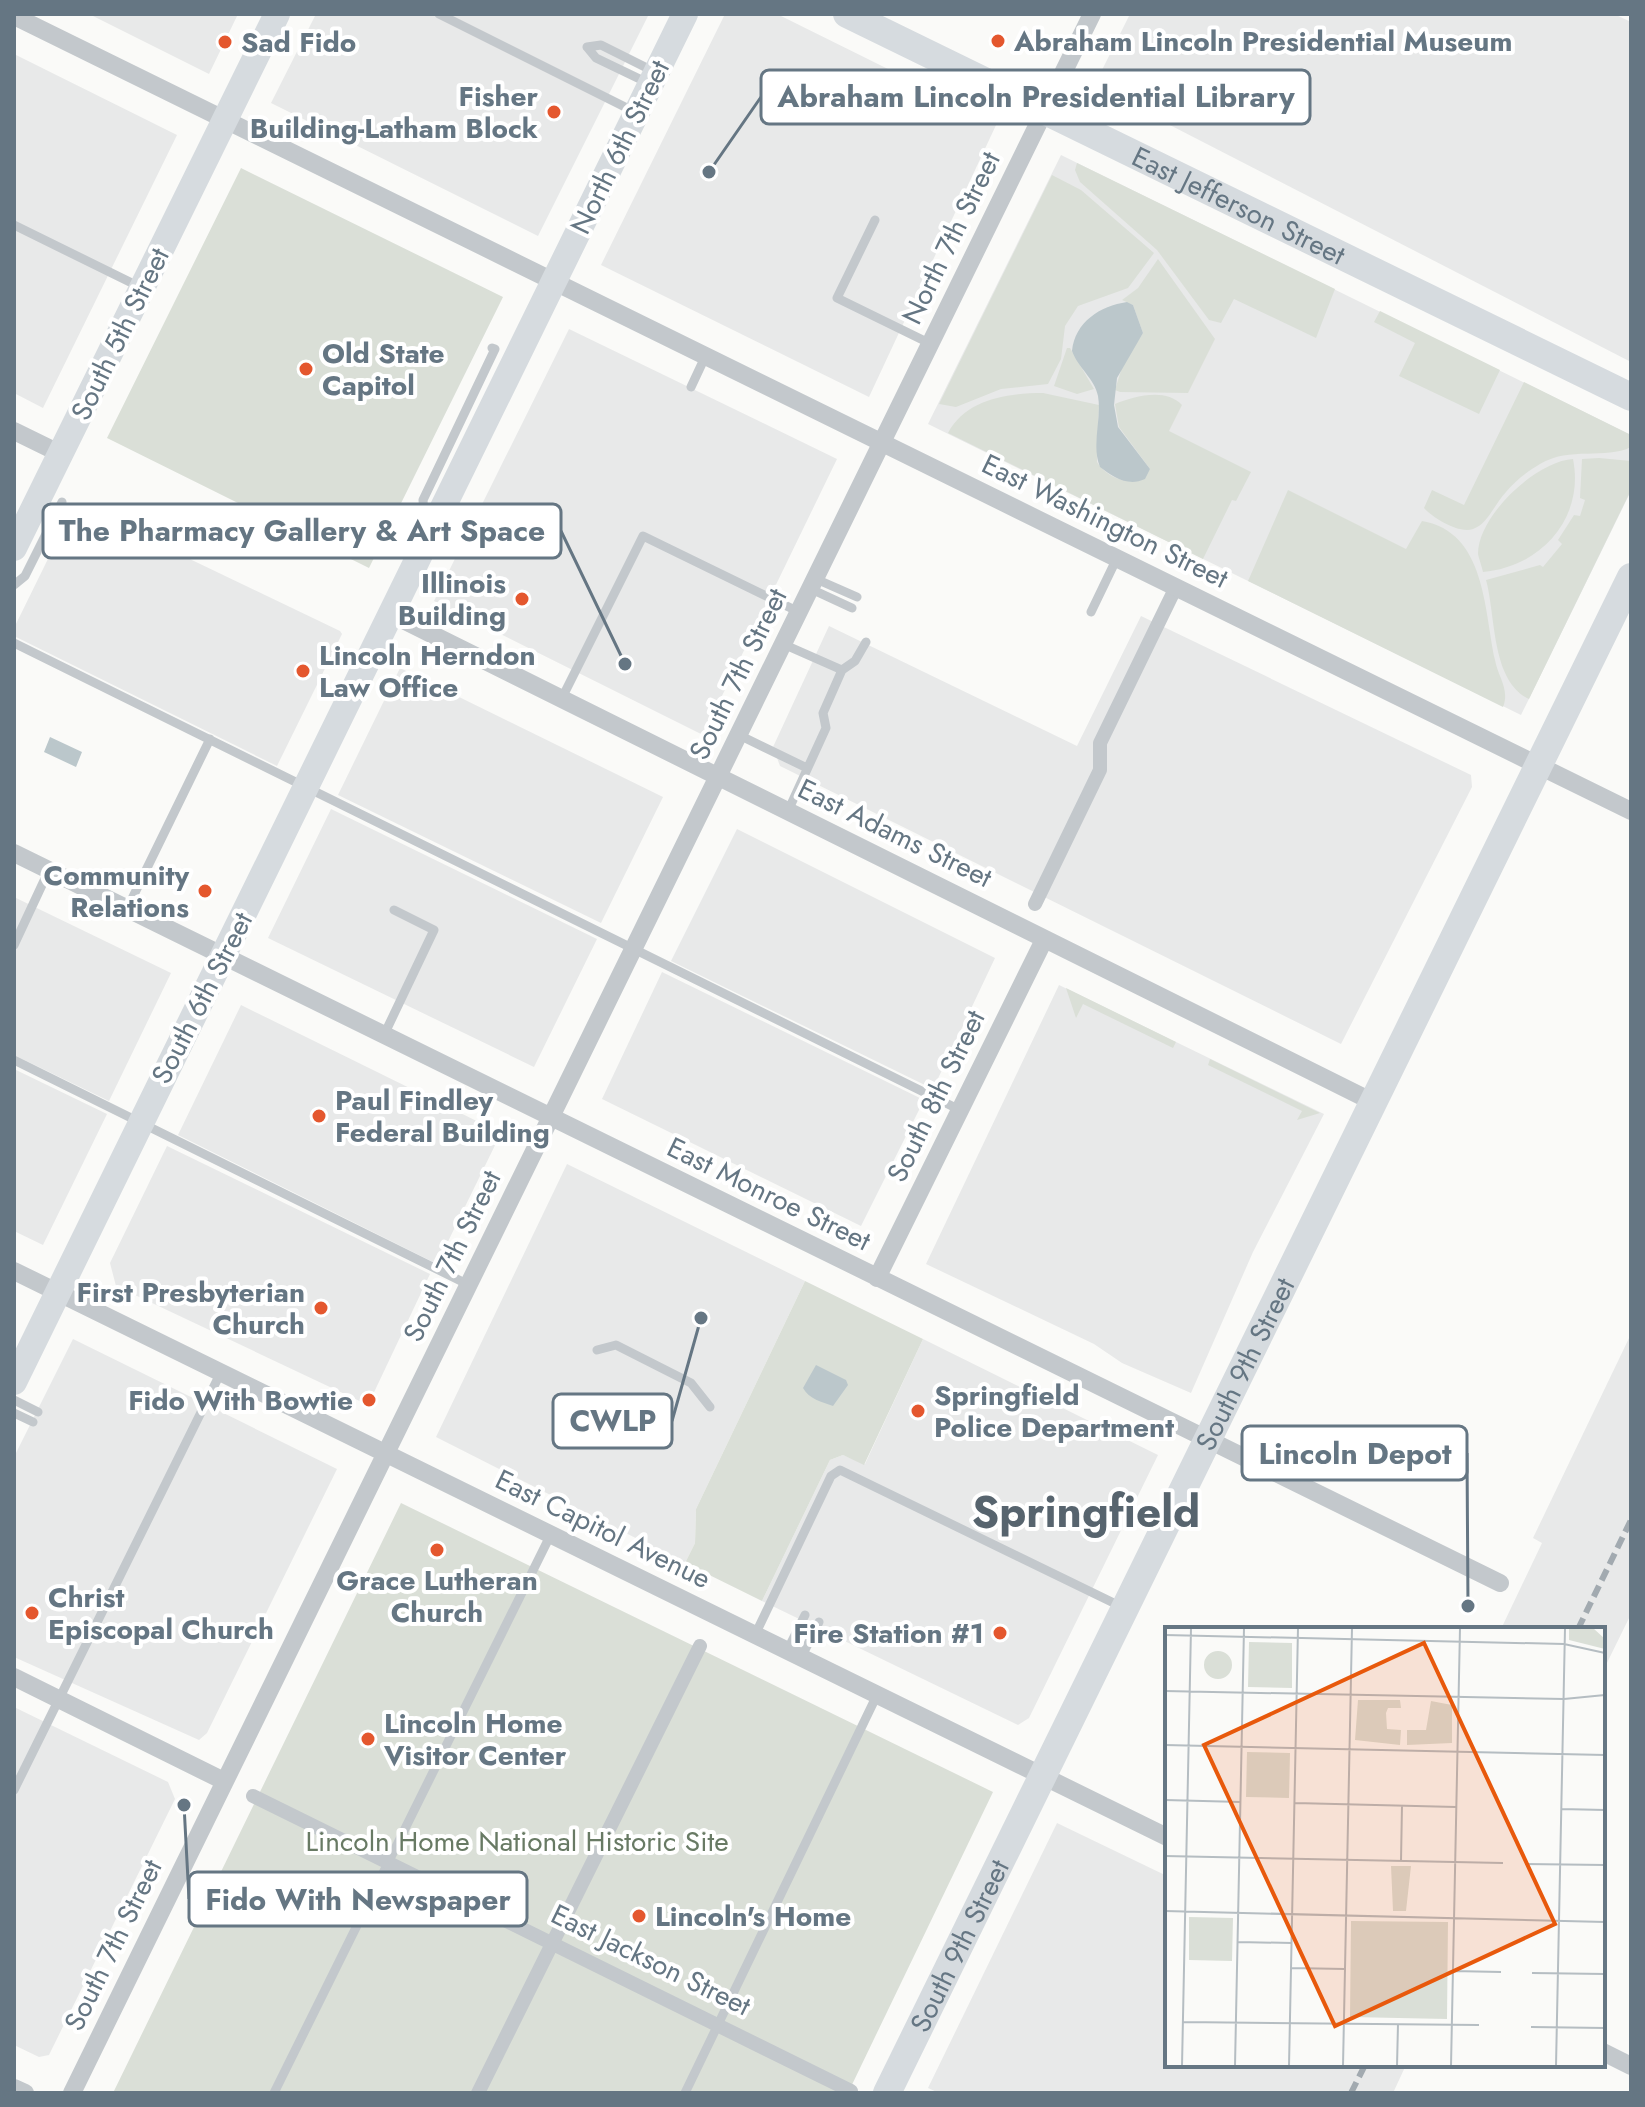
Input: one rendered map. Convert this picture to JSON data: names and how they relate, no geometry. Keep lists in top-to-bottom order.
{
  "streets": {
    "main road": [
      "North 6th Street",
      "East Jefferson Street",
      "South 5th Street",
      "South 6th Street",
      "South 9th Street"
    ],
    "street": [
      "North 7th Street",
      "East Washington Street",
      "South 7th Street",
      "East Adams Street",
      "South 8th Street",
      "East Monroe Street",
      "East Capitol Avenue",
      "East Jackson Street"
    ]
  },
  "crossings": [
    ["North 6th Street", "East Washington Street"],
    ["North 6th Street", "South 6th Street"],
    ["East Jefferson Street", "North 7th Street"],
    ["North 7th Street", "East Washington Street"],
    ["North 7th Street", "South 7th Street"],
    ["South 5th Street", "East Washington Street"],
    ["East Washington Street", "South 7th Street"],
    ["East Washington Street", "South 9th Street"],
    ["South 7th Street", "East Adams Street"],
    ["South 7th Street", "East Monroe Street"],
    ["South 7th Street", "East Capitol Avenue"],
    ["East Adams Street", "South 6th Street"],
    ["East Adams Street", "South 8th Street"],
    ["East Adams Street", "South 9th Street"],
    ["South 6th Street", "East Monroe Street"],
    ["South 6th Street", "East Capitol Avenue"],
    ["South 8th Street", "East Monroe Street"],
    ["East Monroe Street", "South 9th Street"],
    ["South 9th Street", "East Capitol Avenue"]
  ],
  "districts": ["Springfield"],
  "parks": ["Lincoln Home National Historic Site"],
  "places": [
    "Abraham Lincoln Presidential Museum",
    "Sad Fido",
    "Fisher Building-Latham Block",
    "Abraham Lincoln Presidential Library",
    "Old State Capitol",
    "Illinois Building",
    "The Pharmacy Gallery & Art Space",
    "Lincoln Herndon Law Office",
    "Community Relations",
    "Paul Findley Federal Building",
    "First Presbyterian Church",
    "CWLP",
    "Fido With Bowtie",
    "Springfield Police Department",
    "Grace Lutheran Church",
    "Lincoln Depot",
    "Christ Episcopal Church",
    "Fire Station #1",
    "Lincoln Home Visitor Center",
    "Fido With Newspaper",
    "Lincoln's Home"
  ]
}
